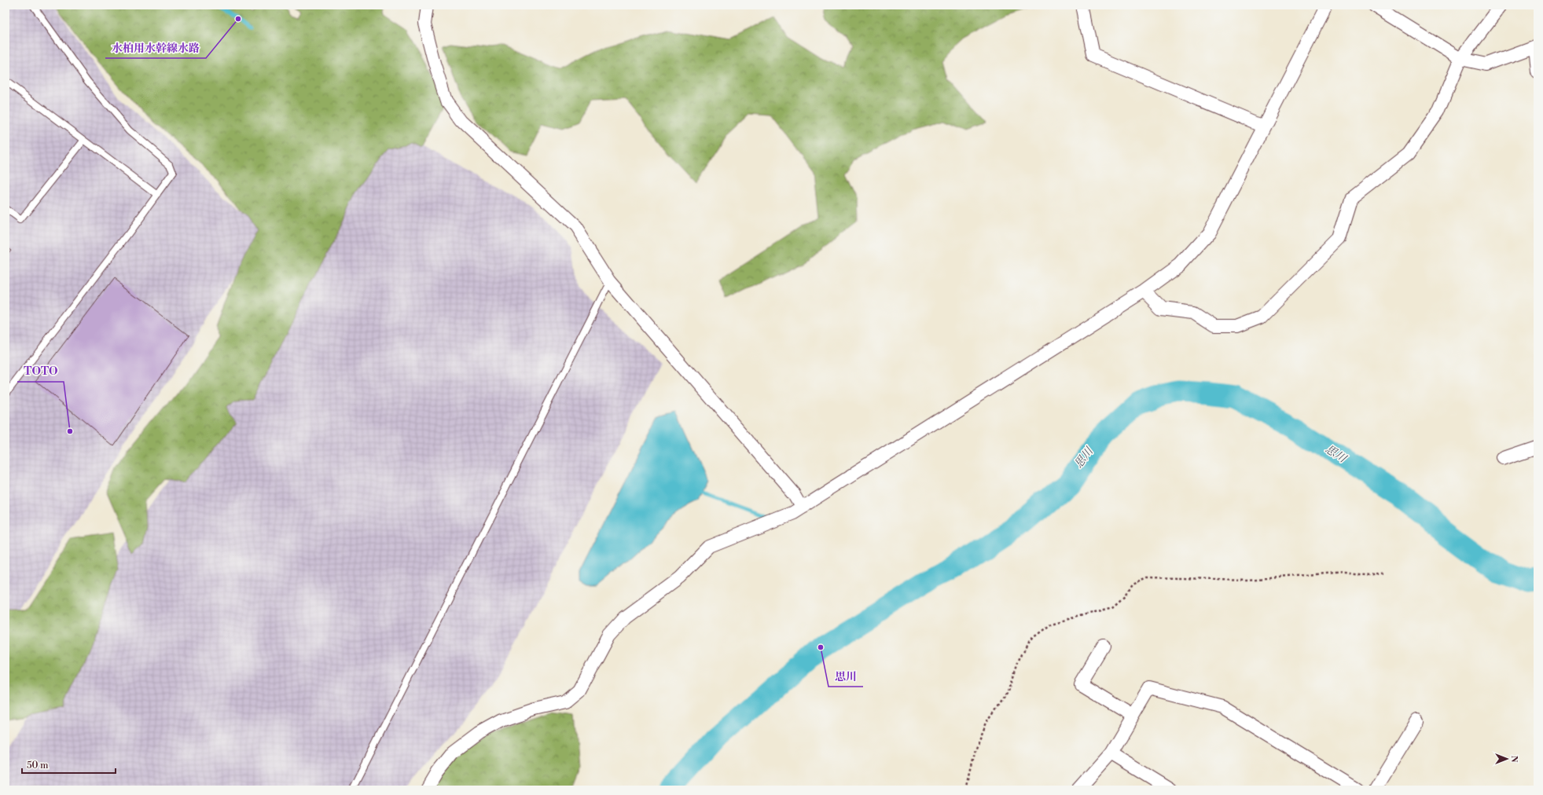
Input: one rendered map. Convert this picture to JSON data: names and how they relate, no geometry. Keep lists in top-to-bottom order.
{
  "water": ["思川"],
  "places": ["水柏用水幹線水路", "TOTO", "思川"],
  "scale_bar": "50 m",
  "north": "right"
}
